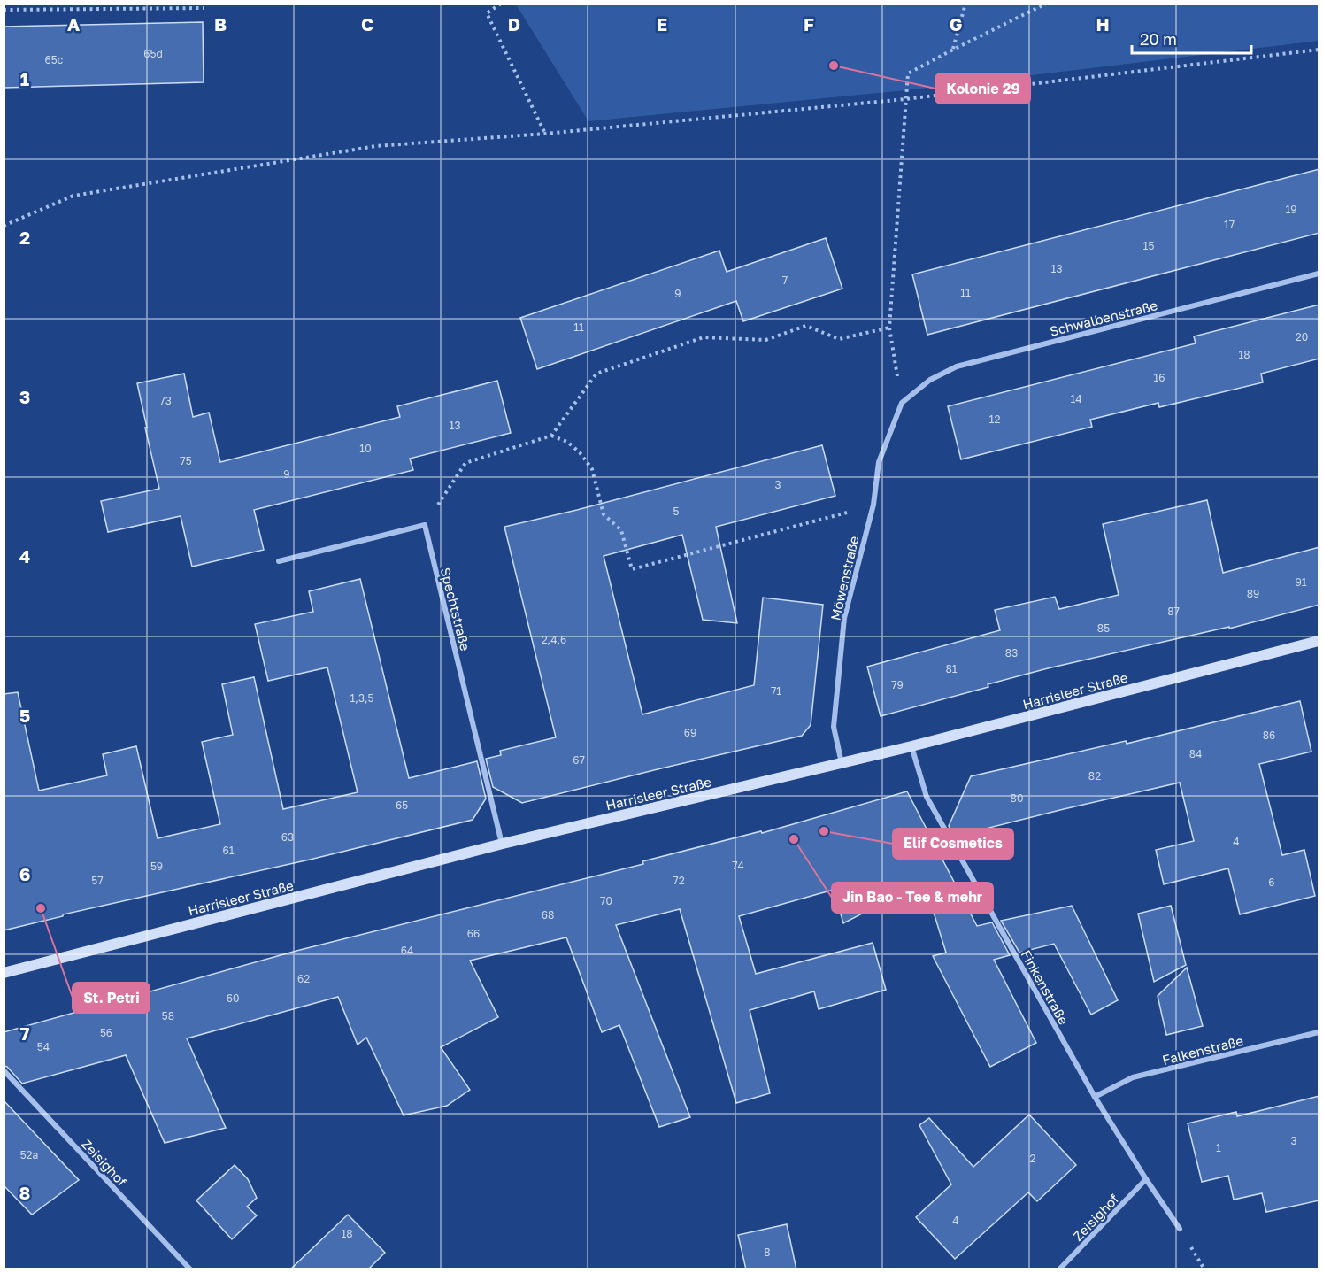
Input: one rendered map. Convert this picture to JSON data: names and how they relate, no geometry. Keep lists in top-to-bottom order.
{
  "streets": {
    "main road": ["Harrisleer Straße"],
    "street": [
      "Schwalbenstraße",
      "Möwenstraße",
      "Spechtstraße",
      "Finkenstraße",
      "Falkenstraße",
      "Zeisighof"
    ]
  },
  "crossings": [
    ["Schwalbenstraße", "Möwenstraße"],
    ["Möwenstraße", "Harrisleer Straße"],
    ["Spechtstraße", "Harrisleer Straße"],
    ["Harrisleer Straße", "Finkenstraße"],
    ["Finkenstraße", "Falkenstraße"],
    ["Finkenstraße", "Zeisighof"]
  ],
  "places": [
    "Kolonie 29",
    "Elif Cosmetics",
    "Jin Bao - Tee & mehr",
    "St. Petri"
  ],
  "house_numbers": [
    "65d",
    "65c",
    "19",
    "17",
    "15",
    "13",
    "7",
    "11",
    "9",
    "11",
    "20",
    "18",
    "16",
    "14",
    "73",
    "12",
    "13",
    "10",
    "75",
    "9",
    "3",
    "5",
    "91",
    "89",
    "87",
    "85",
    "2,4,6",
    "83",
    "81",
    "79",
    "71",
    "1,3,5",
    "69",
    "86",
    "84",
    "67",
    "82",
    "80",
    "65",
    "63",
    "4",
    "61",
    "74",
    "59",
    "57",
    "72",
    "6",
    "70",
    "68",
    "66",
    "64",
    "62",
    "60",
    "58",
    "56",
    "54",
    "3",
    "1",
    "52a",
    "2",
    "4",
    "18",
    "8"
  ],
  "scale_bar": "20 m",
  "grid": {
    "columns": [
      "A",
      "B",
      "C",
      "D",
      "E",
      "F",
      "G",
      "H"
    ],
    "rows": [
      "1",
      "2",
      "3",
      "4",
      "5",
      "6",
      "7",
      "8"
    ]
  }
}
